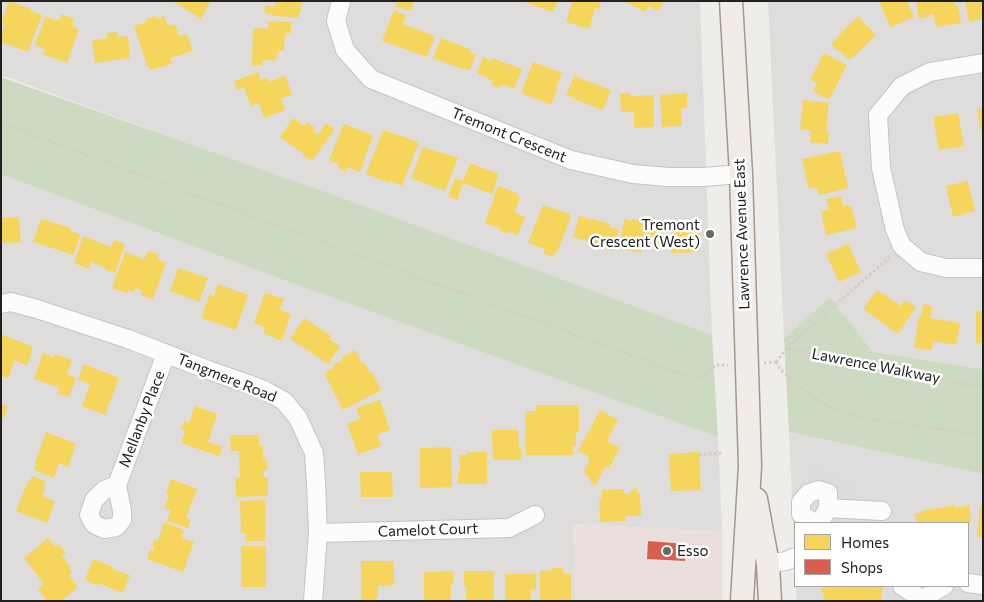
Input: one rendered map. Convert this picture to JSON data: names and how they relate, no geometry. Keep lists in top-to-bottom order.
{
  "streets": {
    "main road": ["Lawrence Avenue East"],
    "street": [
      "Tremont Crescent",
      "Tangmere Road",
      "Mellanby Place",
      "Camelot Court"
    ],
    "path": ["Lawrence Walkway"]
  },
  "crossings": [
    ["Tremont Crescent", "Lawrence Avenue East"],
    ["Tangmere Road", "Mellanby Place"],
    ["Tangmere Road", "Camelot Court"]
  ],
  "places": ["Tremont Crescent (West)", "Esso"],
  "legend": ["Homes", "Shops"]
}
